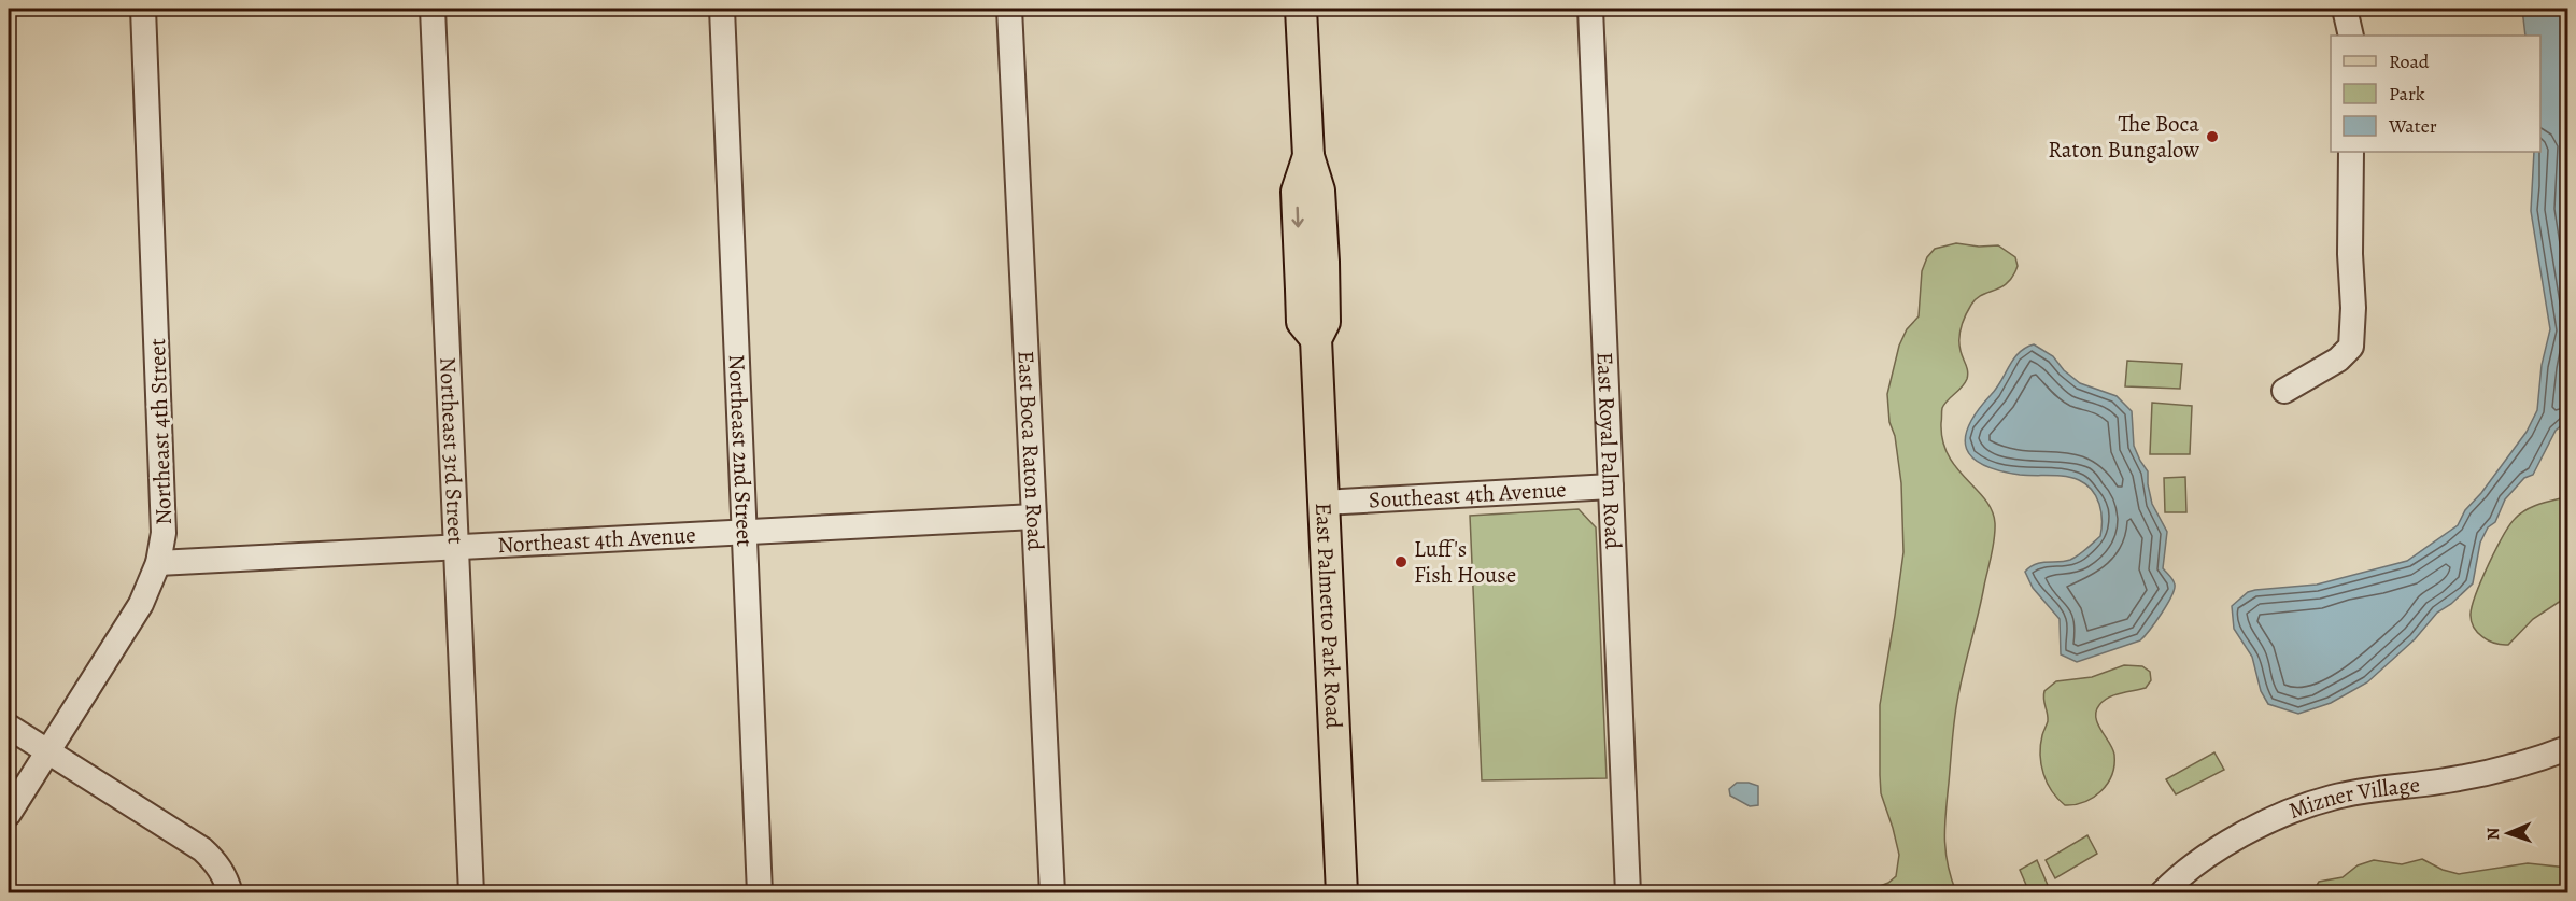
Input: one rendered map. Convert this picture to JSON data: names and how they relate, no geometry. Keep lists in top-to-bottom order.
{
  "streets": {
    "main road": ["East Palmetto Park Road"],
    "street": [
      "Northeast 4th Street",
      "Northeast 2nd Street",
      "Northeast 3rd Street",
      "East Boca Raton Road",
      "East Royal Palm Road",
      "Southeast 4th Avenue",
      "Northeast 4th Avenue",
      "Mizner Village"
    ]
  },
  "crossings": [
    ["Northeast 4th Street", "Northeast 4th Avenue"],
    ["Northeast 2nd Street", "Northeast 4th Avenue"],
    ["Northeast 3rd Street", "Northeast 4th Avenue"],
    ["East Boca Raton Road", "Northeast 4th Avenue"],
    ["East Royal Palm Road", "Southeast 4th Avenue"],
    ["Southeast 4th Avenue", "East Palmetto Park Road"]
  ],
  "places": ["The Boca Raton Bungalow", "Luff's Fish House"],
  "legend": ["Road", "Park", "Water"],
  "north": "left"
}
